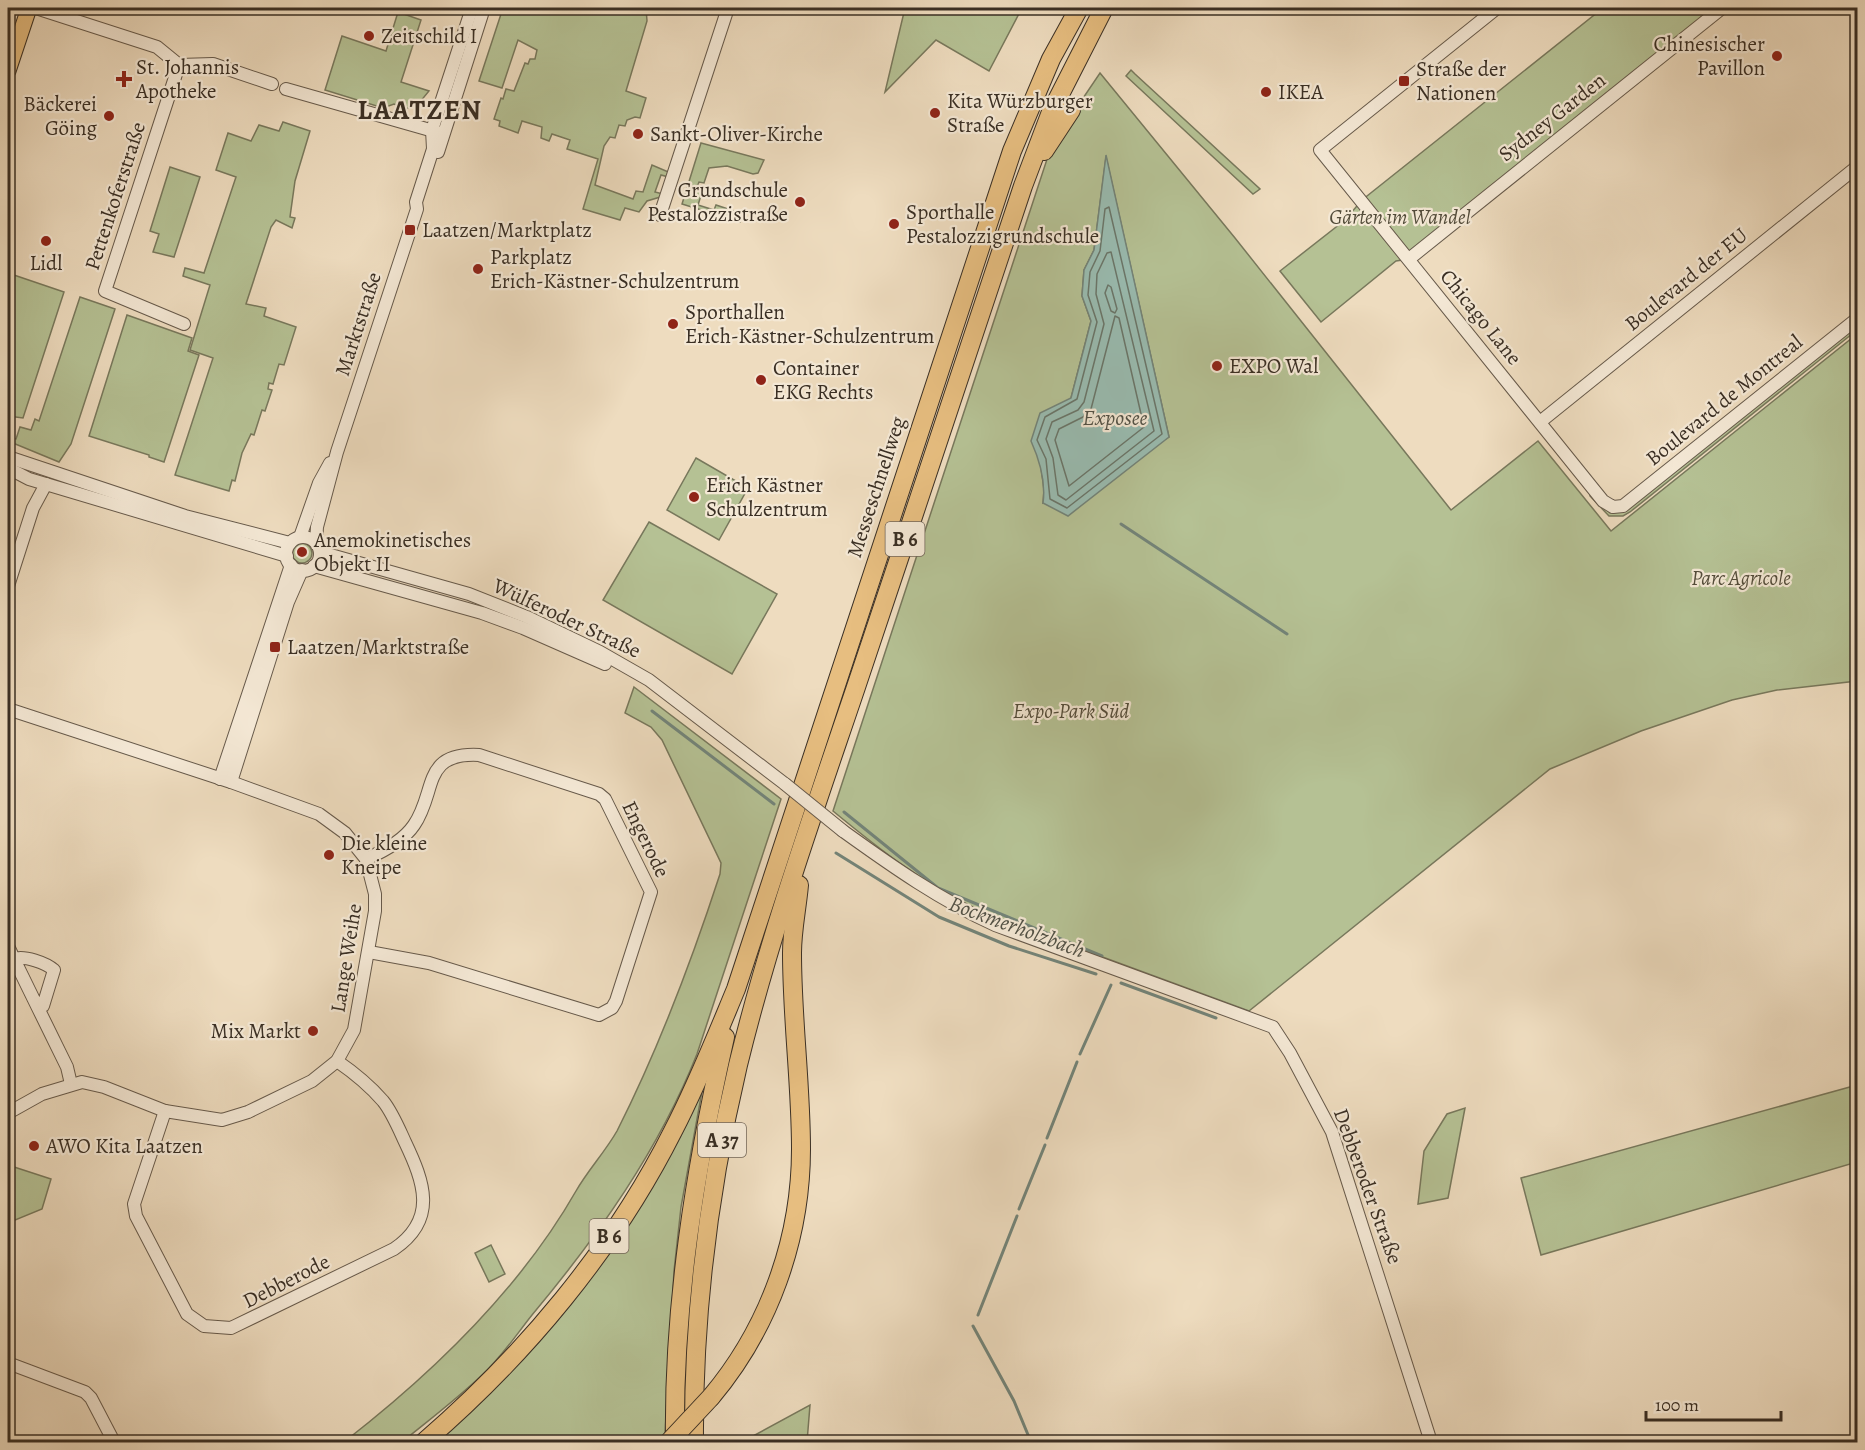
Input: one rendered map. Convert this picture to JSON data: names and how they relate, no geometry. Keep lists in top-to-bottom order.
{
  "streets": {
    "highway": ["Messeschnellweg", "B 6", "A 37"],
    "street": [
      "Sydney Garden",
      "Pettenkoferstraße",
      "Boulevard der EU",
      "Chicago Lane",
      "Marktstraße",
      "Boulevard de Montreal",
      "Wülferoder Straße",
      "Engerode",
      "Lange Weihe",
      "Debberoder Straße",
      "Debberode"
    ]
  },
  "crossings": [
    ["Sydney Garden", "Chicago Lane"],
    ["Boulevard der EU", "Chicago Lane"],
    ["Chicago Lane", "Boulevard de Montreal"],
    ["Marktstraße", "Wülferoder Straße"],
    ["Marktstraße", "Lange Weihe"],
    ["Messeschnellweg", "B 6"],
    ["Messeschnellweg", "A 37"],
    ["B 6", "A 37"],
    ["Wülferoder Straße", "Debberoder Straße"],
    ["Engerode", "Lange Weihe"],
    ["Lange Weihe", "Debberode"]
  ],
  "districts": ["LAATZEN"],
  "water": ["Exposee", "Bockmerholzbach"],
  "parks": ["Gärten im Wandel", "Parc Agricole", "Expo-Park Süd"],
  "places": {
    "other": [
      "Zeitschild I",
      "Chinesischer Pavillon",
      "IKEA",
      "Kita Würzburger Straße",
      "Bäckerei Göing",
      "Sankt-Oliver-Kirche",
      "Grundschule Pestalozzistraße",
      "Sporthalle Pestalozzigrundschule",
      "Lidl",
      "Parkplatz Erich-Kästner-Schulzentrum",
      "Sporthallen Erich-Kästner-Schulzentrum",
      "EXPO Wal",
      "Container EKG Rechts",
      "Erich Kästner Schulzentrum",
      "Anemokinetisches Objekt II",
      "Die kleine Kneipe",
      "Mix Markt",
      "AWO Kita Laatzen"
    ],
    "health": ["St. Johannis Apotheke"],
    "transit": ["Straße der Nationen", "Laatzen/Marktplatz", "Laatzen/Marktstraße"]
  },
  "scale_bar": "100 m"
}
